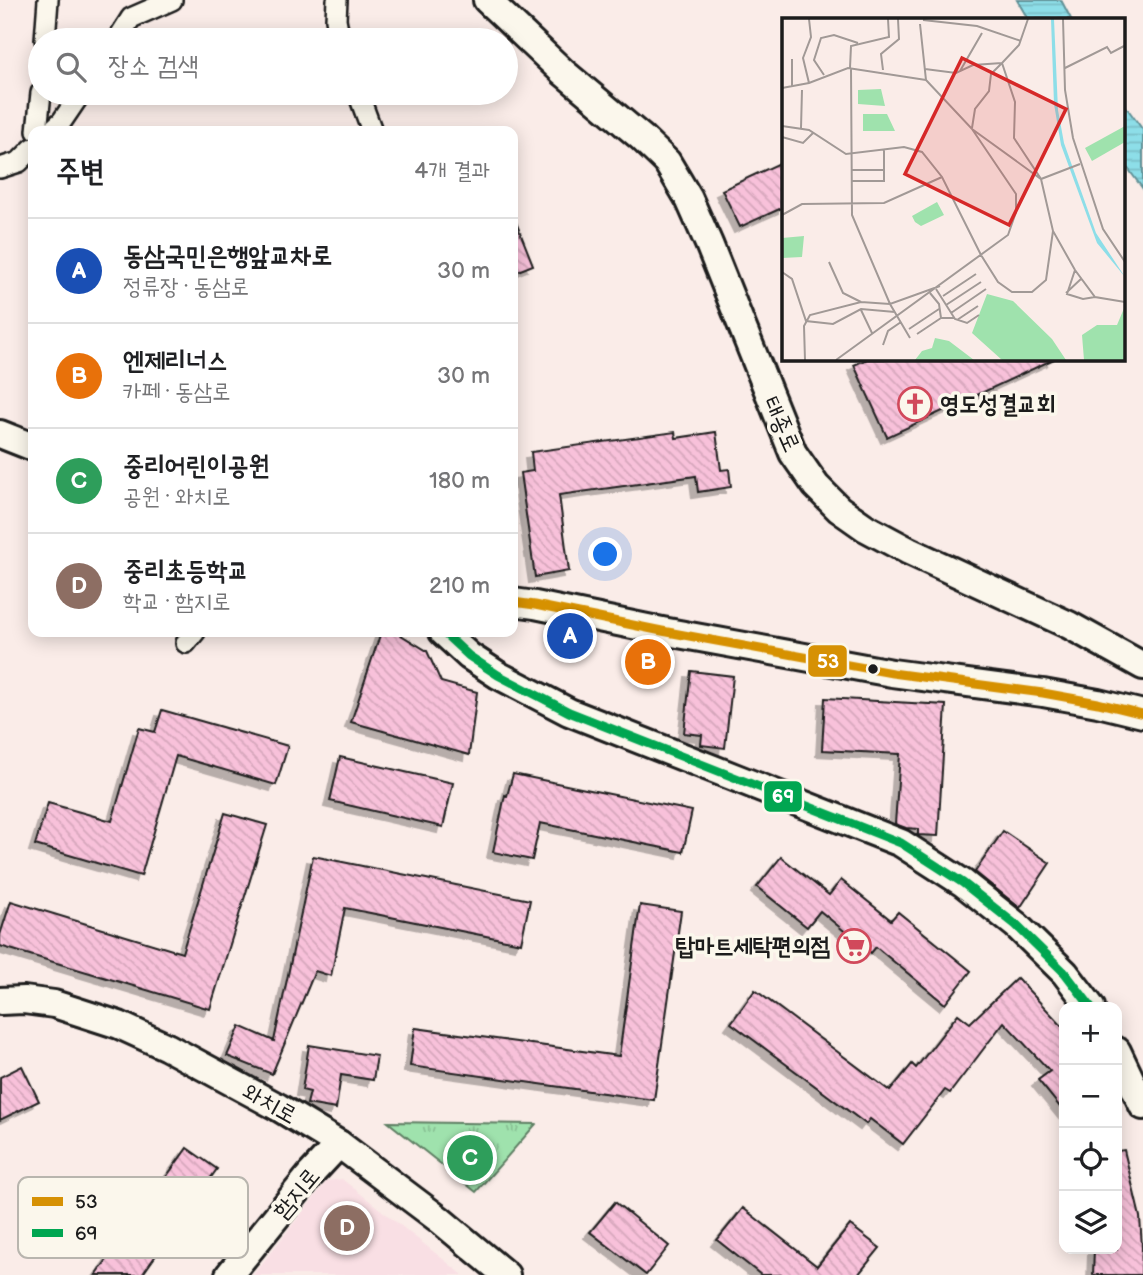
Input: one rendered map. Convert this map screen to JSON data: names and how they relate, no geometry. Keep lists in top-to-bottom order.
{
  "streets": {
    "main road": ["태종로", "와치로", "함지로"]
  },
  "crossings": [
    ["와치로", "함지로"]
  ],
  "places": {
    "church": ["영도성결교회"],
    "supermarket": ["탑마트세탁편의점"]
  },
  "lines": ["transit line 53", "transit line 69"],
  "legend": ["53", "69"],
  "page": {
    "search": "장소 검색",
    "heading": ["주변", "4개 결과"],
    "list": [
      {
        "mark": "A",
        "name": "동삼국민은행앞교차로",
        "note": "정류장 · 동삼로",
        "value": "30 m"
      },
      {
        "mark": "B",
        "name": "엔제리너스",
        "note": "카페 · 동삼로",
        "value": "30 m"
      },
      {
        "mark": "C",
        "name": "중리어린이공원",
        "note": "공원 · 와치로",
        "value": "180 m"
      },
      {
        "mark": "D",
        "name": "중리초등학교",
        "note": "학교 · 함지로",
        "value": "210 m"
      }
    ],
    "pins": [
      "A",
      "B",
      "C",
      "D"
    ],
    "map_buttons": ["+", "−"]
  }
}
